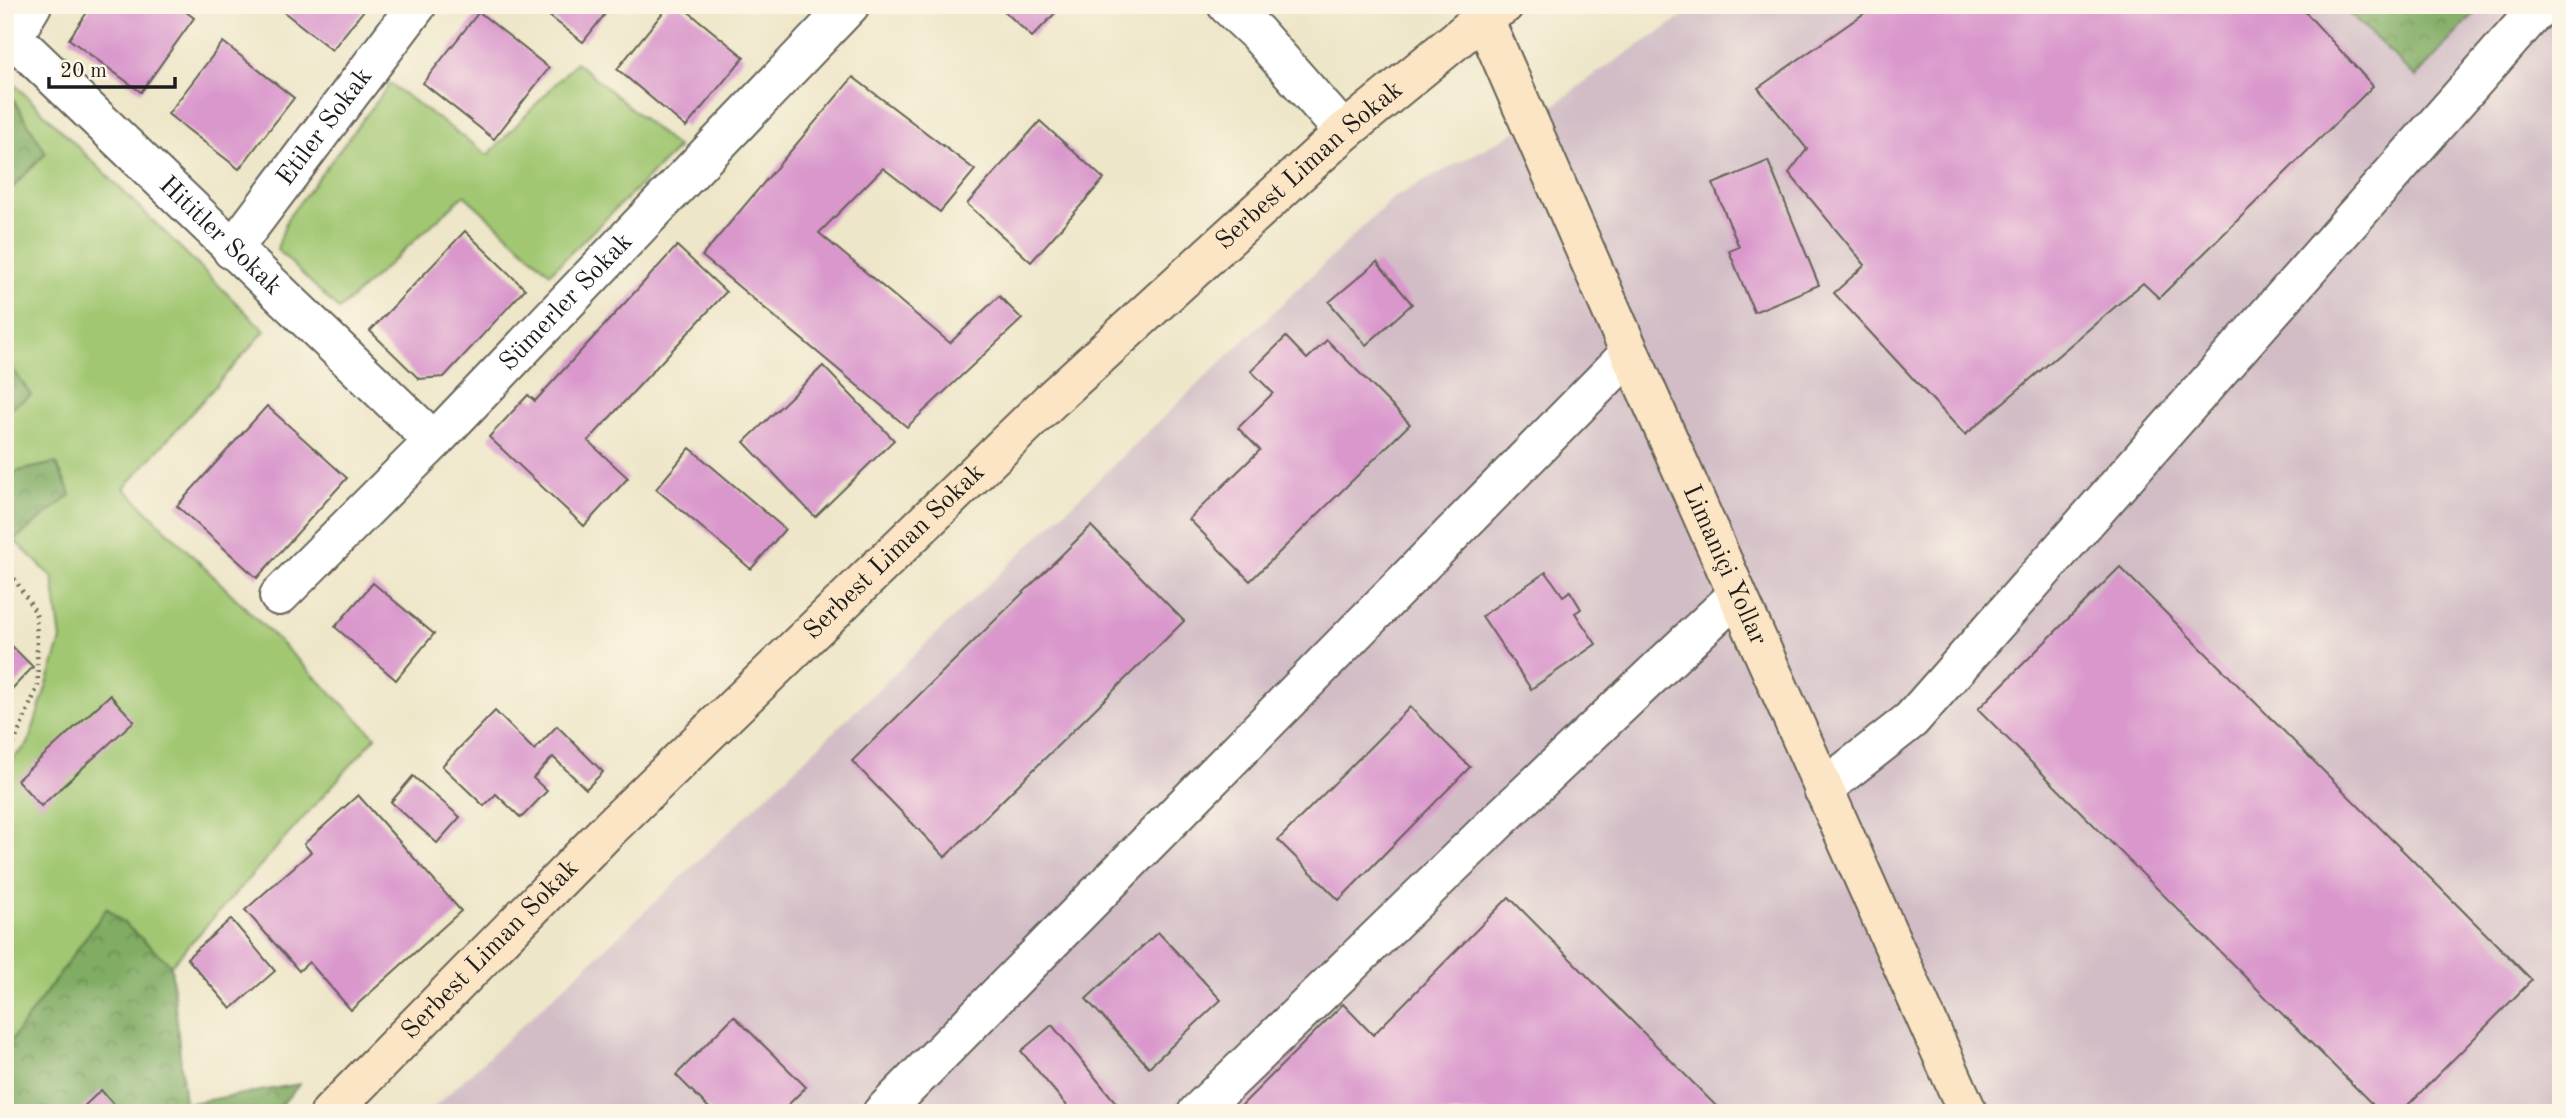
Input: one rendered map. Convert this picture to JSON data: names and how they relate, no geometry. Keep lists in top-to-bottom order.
{
  "streets": {
    "main road": ["Serbest Liman Sokak", "Limaniçi Yollar"],
    "street": ["Etiler Sokak", "Hititler Sokak", "Sümerler Sokak"]
  },
  "crossings": [
    ["Etiler Sokak", "Hititler Sokak"],
    ["Serbest Liman Sokak", "Limaniçi Yollar"],
    ["Hititler Sokak", "Sümerler Sokak"]
  ],
  "scale_bar": "20 m"
}
